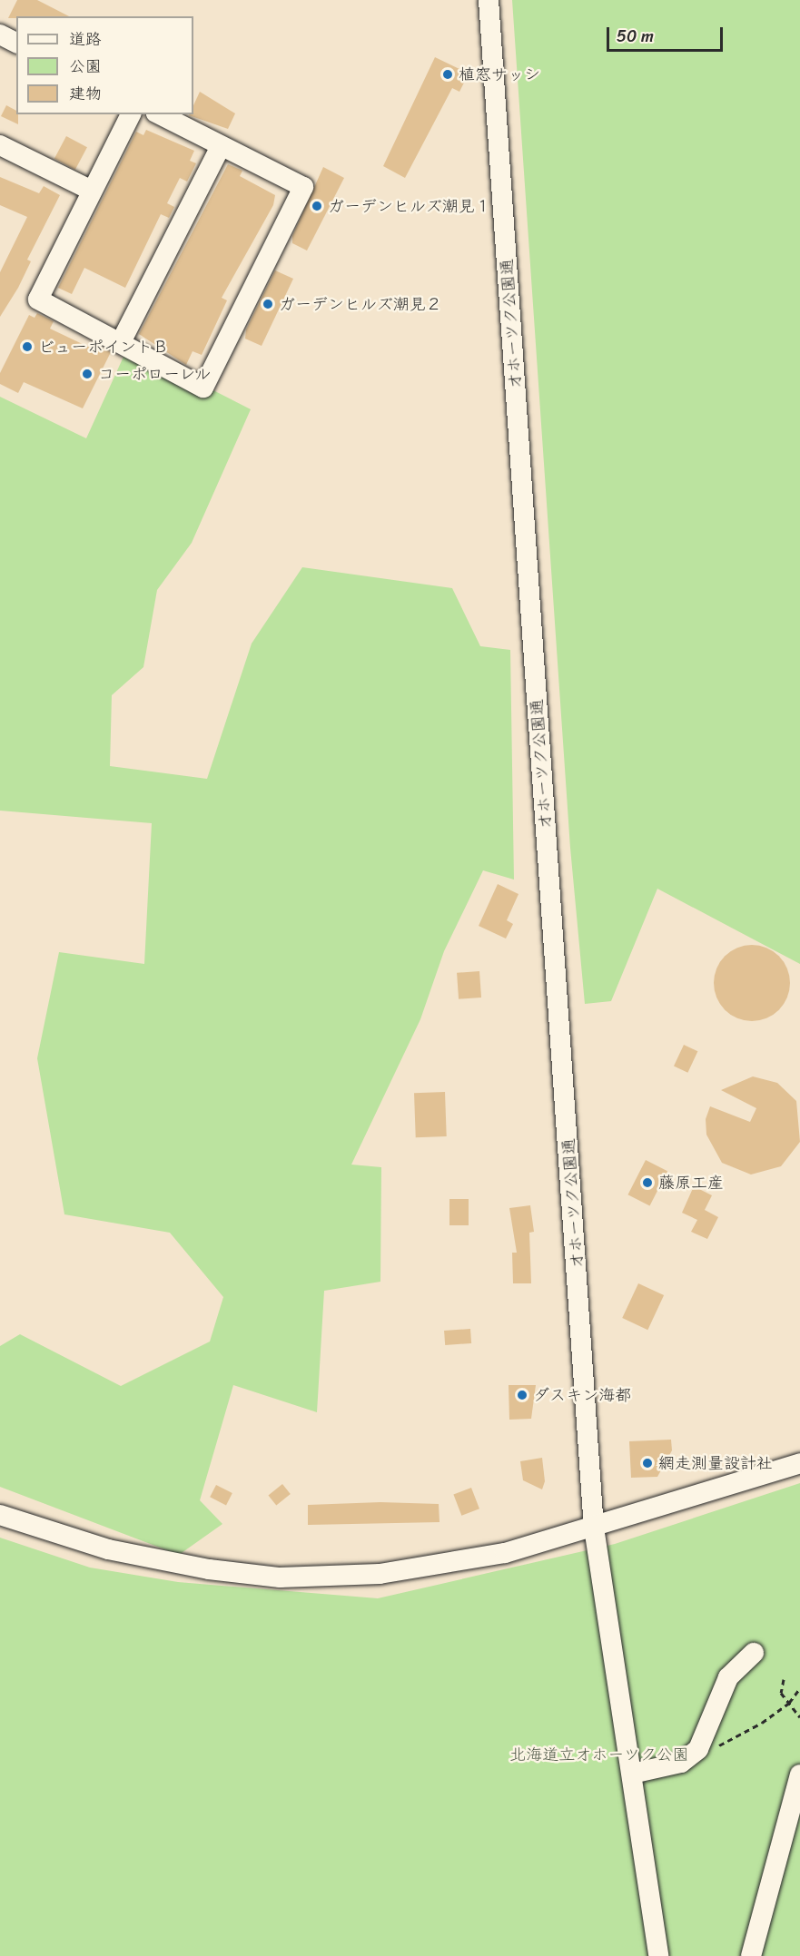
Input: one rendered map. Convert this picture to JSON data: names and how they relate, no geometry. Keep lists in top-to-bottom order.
{
  "streets": {
    "street": ["オホーツク公園通"]
  },
  "parks": ["北海道立オホーツク公園"],
  "places": [
    "植窓サッシ",
    "ガーデンヒルズ潮見１",
    "ガーデンヒルズ潮見２",
    "ビューポイントＢ",
    "コーポローレル",
    "藤原工産",
    "ダスキン海都",
    "網走測量設計社"
  ],
  "legend": ["道路", "公園", "建物"],
  "scale_bar": "50 m"
}
